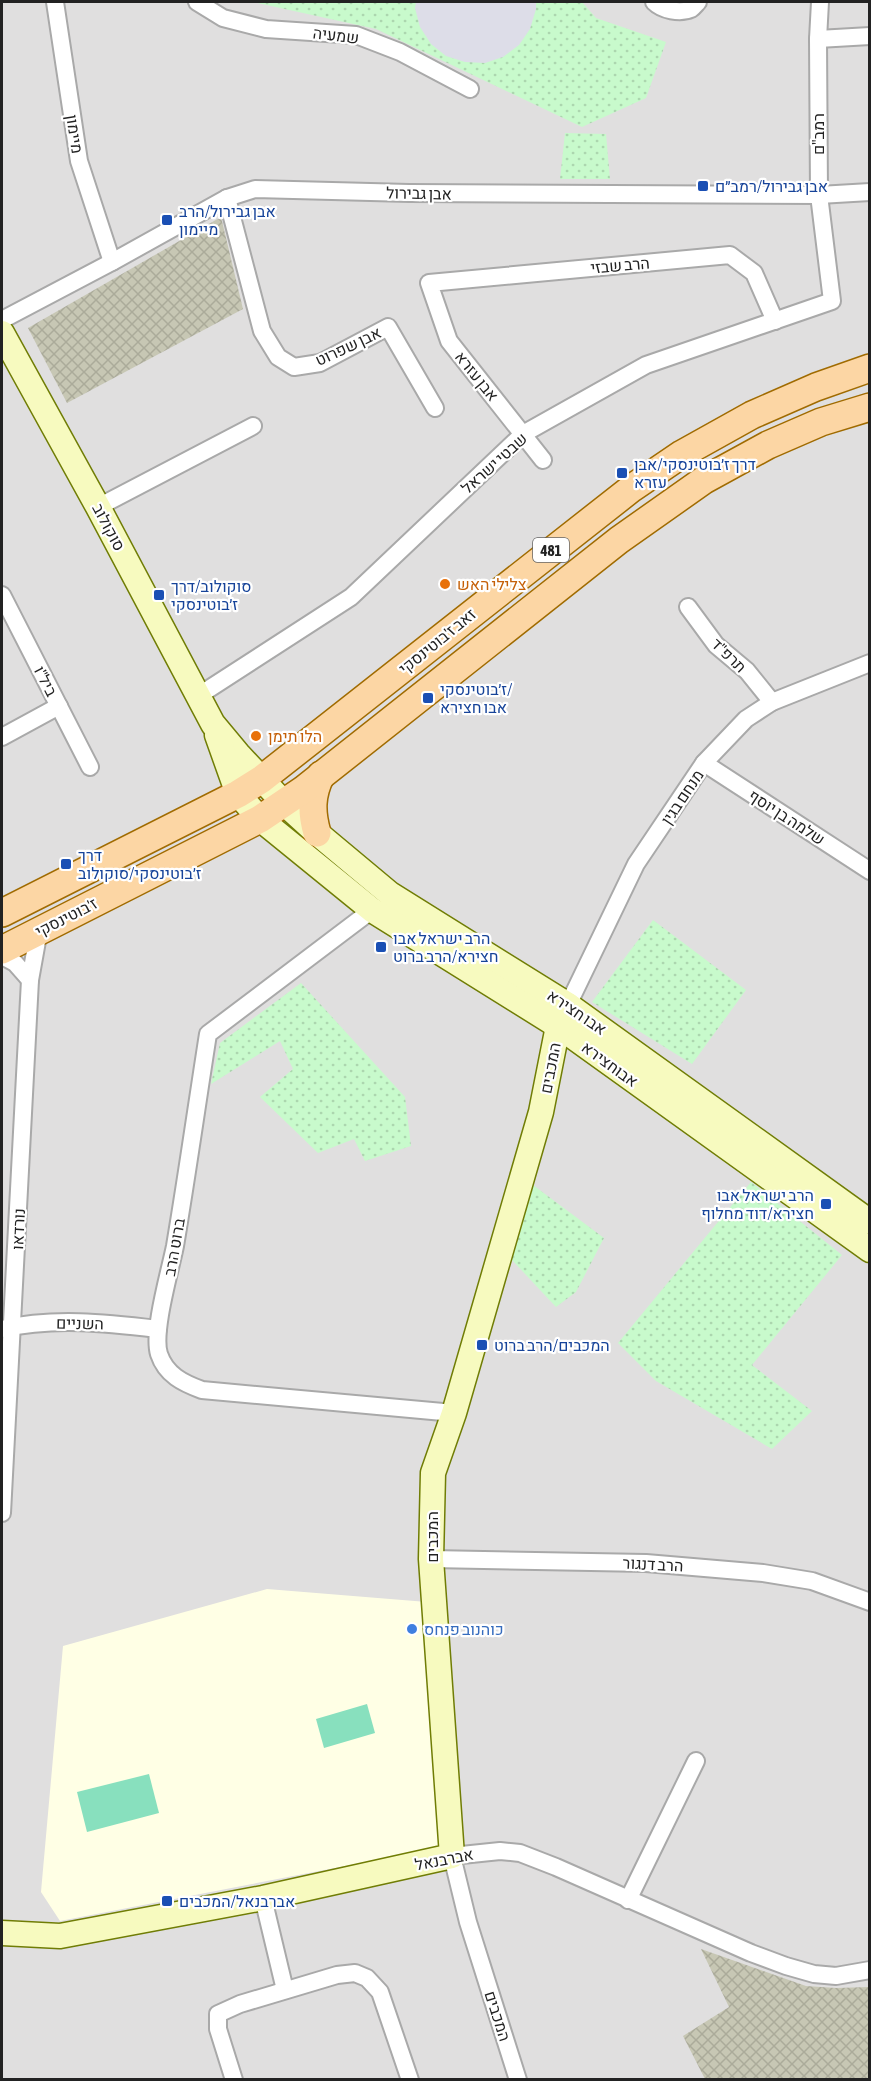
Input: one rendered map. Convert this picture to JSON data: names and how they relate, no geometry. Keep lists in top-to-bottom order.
{
  "streets": {
    "main road": ["481", "זאב ז'בוטינסקי", "ז'בוטינסקי"],
    "street": [
      "שמעיה",
      "מיימון",
      "רמב\"ם",
      "אבן גבירול",
      "הרב שבזי",
      "אבן שפרוט",
      "אבן עזרא",
      "שבטי ישראל",
      "סוקולוב",
      "תרפ\"ד",
      "ביל\"ו",
      "מנחם בגין",
      "שלמה בן יוסף",
      "אבו חצירא",
      "אבוחצירא",
      "המכבים",
      "נורדאו",
      "ברוט הרב",
      "השניים",
      "הרב דנגור",
      "אברבנאל"
    ]
  },
  "crossings": [
    ["מיימון", "אבן גבירול"],
    ["רמב\"ם", "אבן גבירול"],
    ["רמב\"ם", "שבטי ישראל"],
    ["אבן גבירול", "אבן שפרוט"],
    ["הרב שבזי", "אבן עזרא"],
    ["הרב שבזי", "שבטי ישראל"],
    ["אבן עזרא", "שבטי ישראל"],
    ["שבטי ישראל", "סוקולוב"],
    ["סוקולוב", "זאב ז'בוטינסקי"],
    ["סוקולוב", "אבו חצירא"],
    ["זאב ז'בוטינסקי", "ז'בוטינסקי"],
    ["זאב ז'בוטינסקי", "אבו חצירא"],
    ["זאב ז'בוטינסקי", "אבוחצירא"],
    ["תרפ\"ד", "מנחם בגין"],
    ["מנחם בגין", "שלמה בן יוסף"],
    ["מנחם בגין", "אבו חצירא"],
    ["מנחם בגין", "אבוחצירא"],
    ["מנחם בגין", "המכבים"],
    ["ז'בוטינסקי", "אבוחצירא"],
    ["ז'בוטינסקי", "נורדאו"],
    ["אבו חצירא", "אבוחצירא"],
    ["אבו חצירא", "המכבים"],
    ["אבוחצירא", "המכבים"],
    ["אבוחצירא", "ברוט הרב"],
    ["המכבים", "ברוט הרב"],
    ["המכבים", "הרב דנגור"],
    ["המכבים", "אברבנאל"],
    ["נורדאו", "השניים"],
    ["ברוט הרב", "השניים"]
  ],
  "places": {
    "transit": [
      "אבן גבירול/רמב״ם",
      "אבן גבירול/הרב מיימון",
      "דרך ז׳בוטינסקי/אבן עזרא",
      "סוקולוב/דרך ז׳בוטינסקי",
      "ז׳בוטינסקי/ אבו חצירא",
      "דרך ז׳בוטינסקי/סוקולוב",
      "הרב ישראל אבו חצירא/הרב ברוט",
      "הרב ישראל אבו חצירא/דוד מחלוף",
      "המכבים/הרב ברוט",
      "אברבנאל/המכבים"
    ],
    "other": ["צלילי האש", "הלו תימן", "כוהנוב פנחס"]
  }
}
